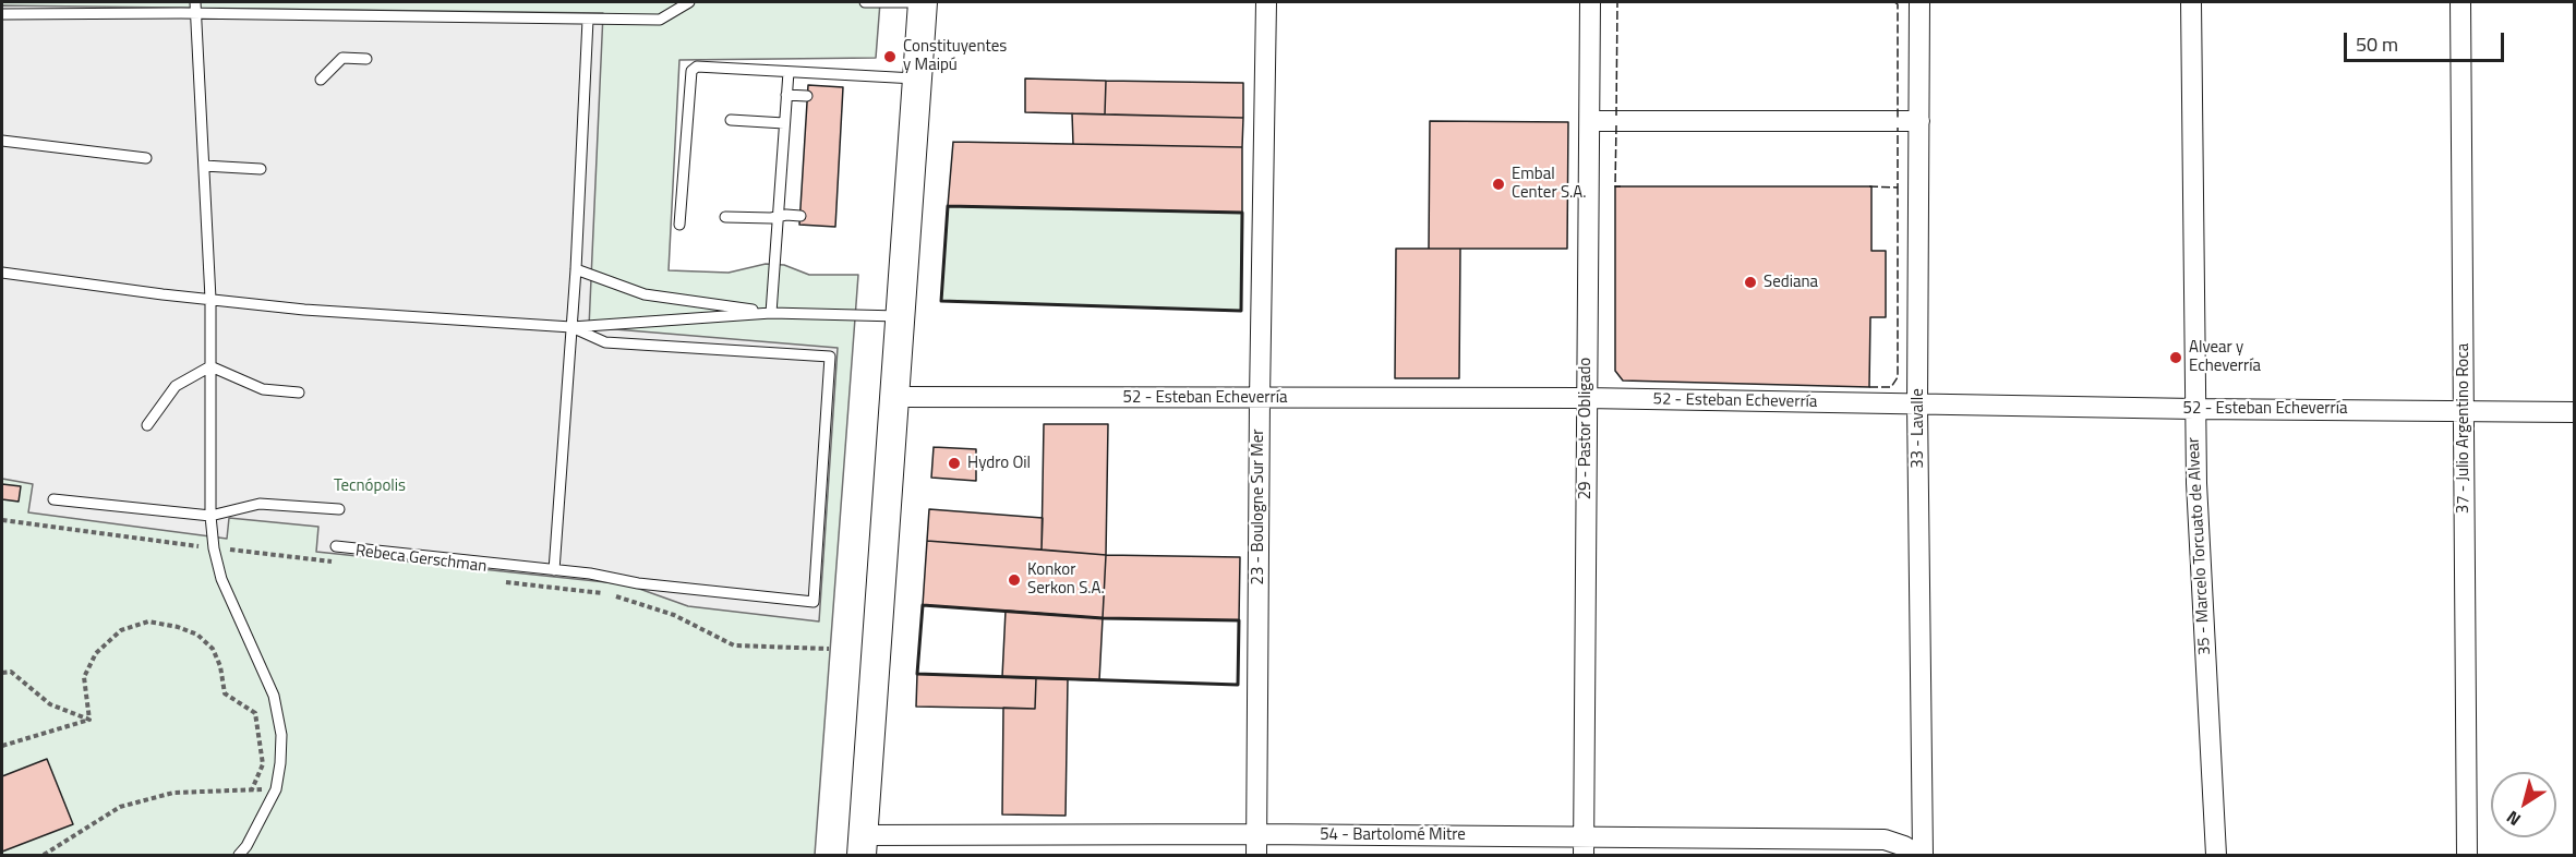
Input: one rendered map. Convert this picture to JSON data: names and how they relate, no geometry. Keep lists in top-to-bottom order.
{
  "streets": {
    "street": [
      "52 - Esteban Echeverría",
      "29 - Pastor Obligado",
      "33 - Lavalle",
      "37 - Julio Argentino Roca",
      "23 - Boulogne Sur Mer",
      "35 - Marcelo Torcuato de Alvear",
      "54 - Bartolomé Mitre"
    ],
    "path": ["Rebeca Gerschman"]
  },
  "crossings": [
    ["52 - Esteban Echeverría", "29 - Pastor Obligado"],
    ["52 - Esteban Echeverría", "33 - Lavalle"],
    ["52 - Esteban Echeverría", "37 - Julio Argentino Roca"],
    ["52 - Esteban Echeverría", "23 - Boulogne Sur Mer"],
    ["52 - Esteban Echeverría", "35 - Marcelo Torcuato de Alvear"],
    ["29 - Pastor Obligado", "54 - Bartolomé Mitre"],
    ["33 - Lavalle", "54 - Bartolomé Mitre"],
    ["23 - Boulogne Sur Mer", "54 - Bartolomé Mitre"]
  ],
  "parks": ["Tecnópolis"],
  "places": [
    "Constituyentes y Maipú",
    "Embal Center S.A.",
    "Sediana",
    "Alvear y Echeverría",
    "Hydro Oil",
    "Konkor Serkon S.A."
  ],
  "scale_bar": "50 m",
  "north": "bottom left"
}
